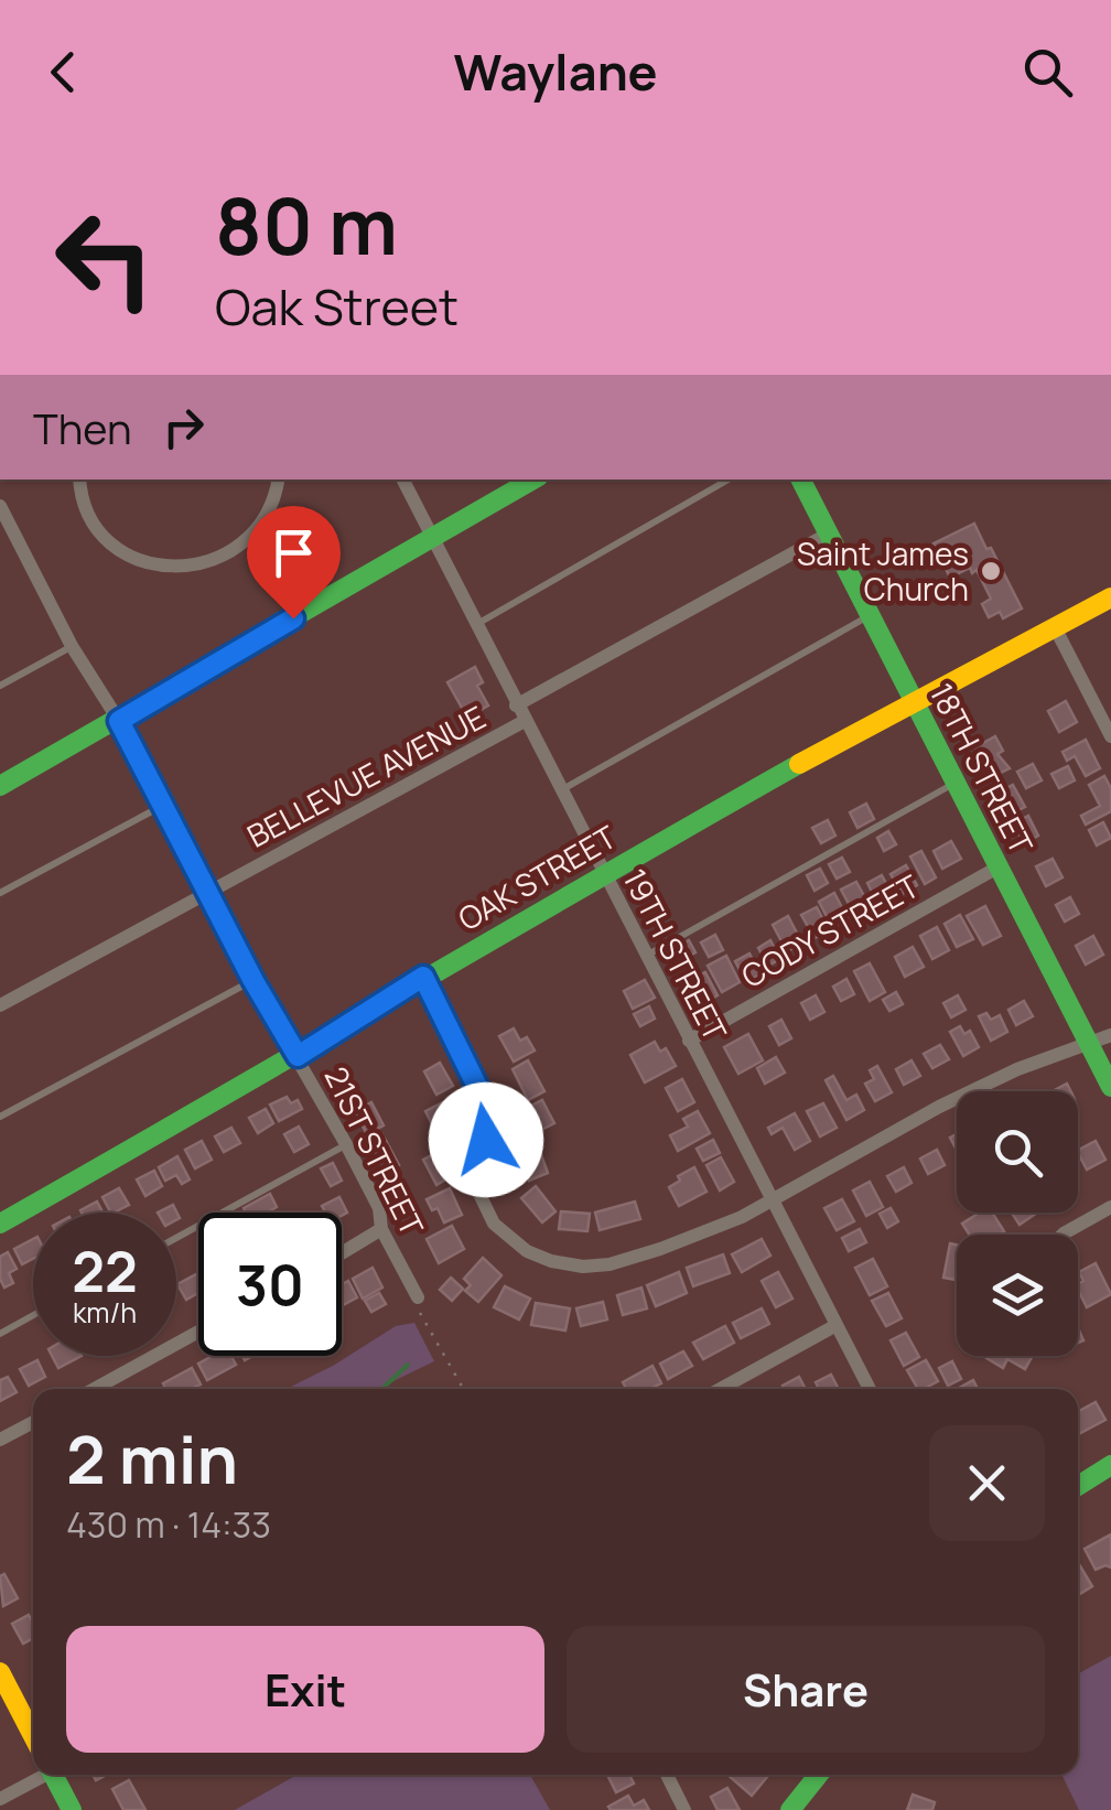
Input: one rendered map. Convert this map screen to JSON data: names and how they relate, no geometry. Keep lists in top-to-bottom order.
{
  "streets": {
    "street": [
      "18TH STREET",
      "BELLEVUE AVENUE",
      "OAK STREET",
      "CODY STREET",
      "19TH STREET",
      "21ST STREET"
    ]
  },
  "crossings": [
    ["18TH STREET", "BELLEVUE AVENUE"],
    ["18TH STREET", "OAK STREET"],
    ["18TH STREET", "CODY STREET"],
    ["BELLEVUE AVENUE", "19TH STREET"],
    ["BELLEVUE AVENUE", "21ST STREET"],
    ["OAK STREET", "19TH STREET"],
    ["OAK STREET", "21ST STREET"],
    ["CODY STREET", "19TH STREET"]
  ],
  "places": ["Saint James Church"],
  "page": {
    "header": "Waylane",
    "turn": ["80 m", "Oak Street"],
    "then": "Then",
    "speed": "22 km/h",
    "limit": "30",
    "heading": ["2 min", "430 m · 14:33"],
    "buttons": ["Exit", "Share"]
  }
}
